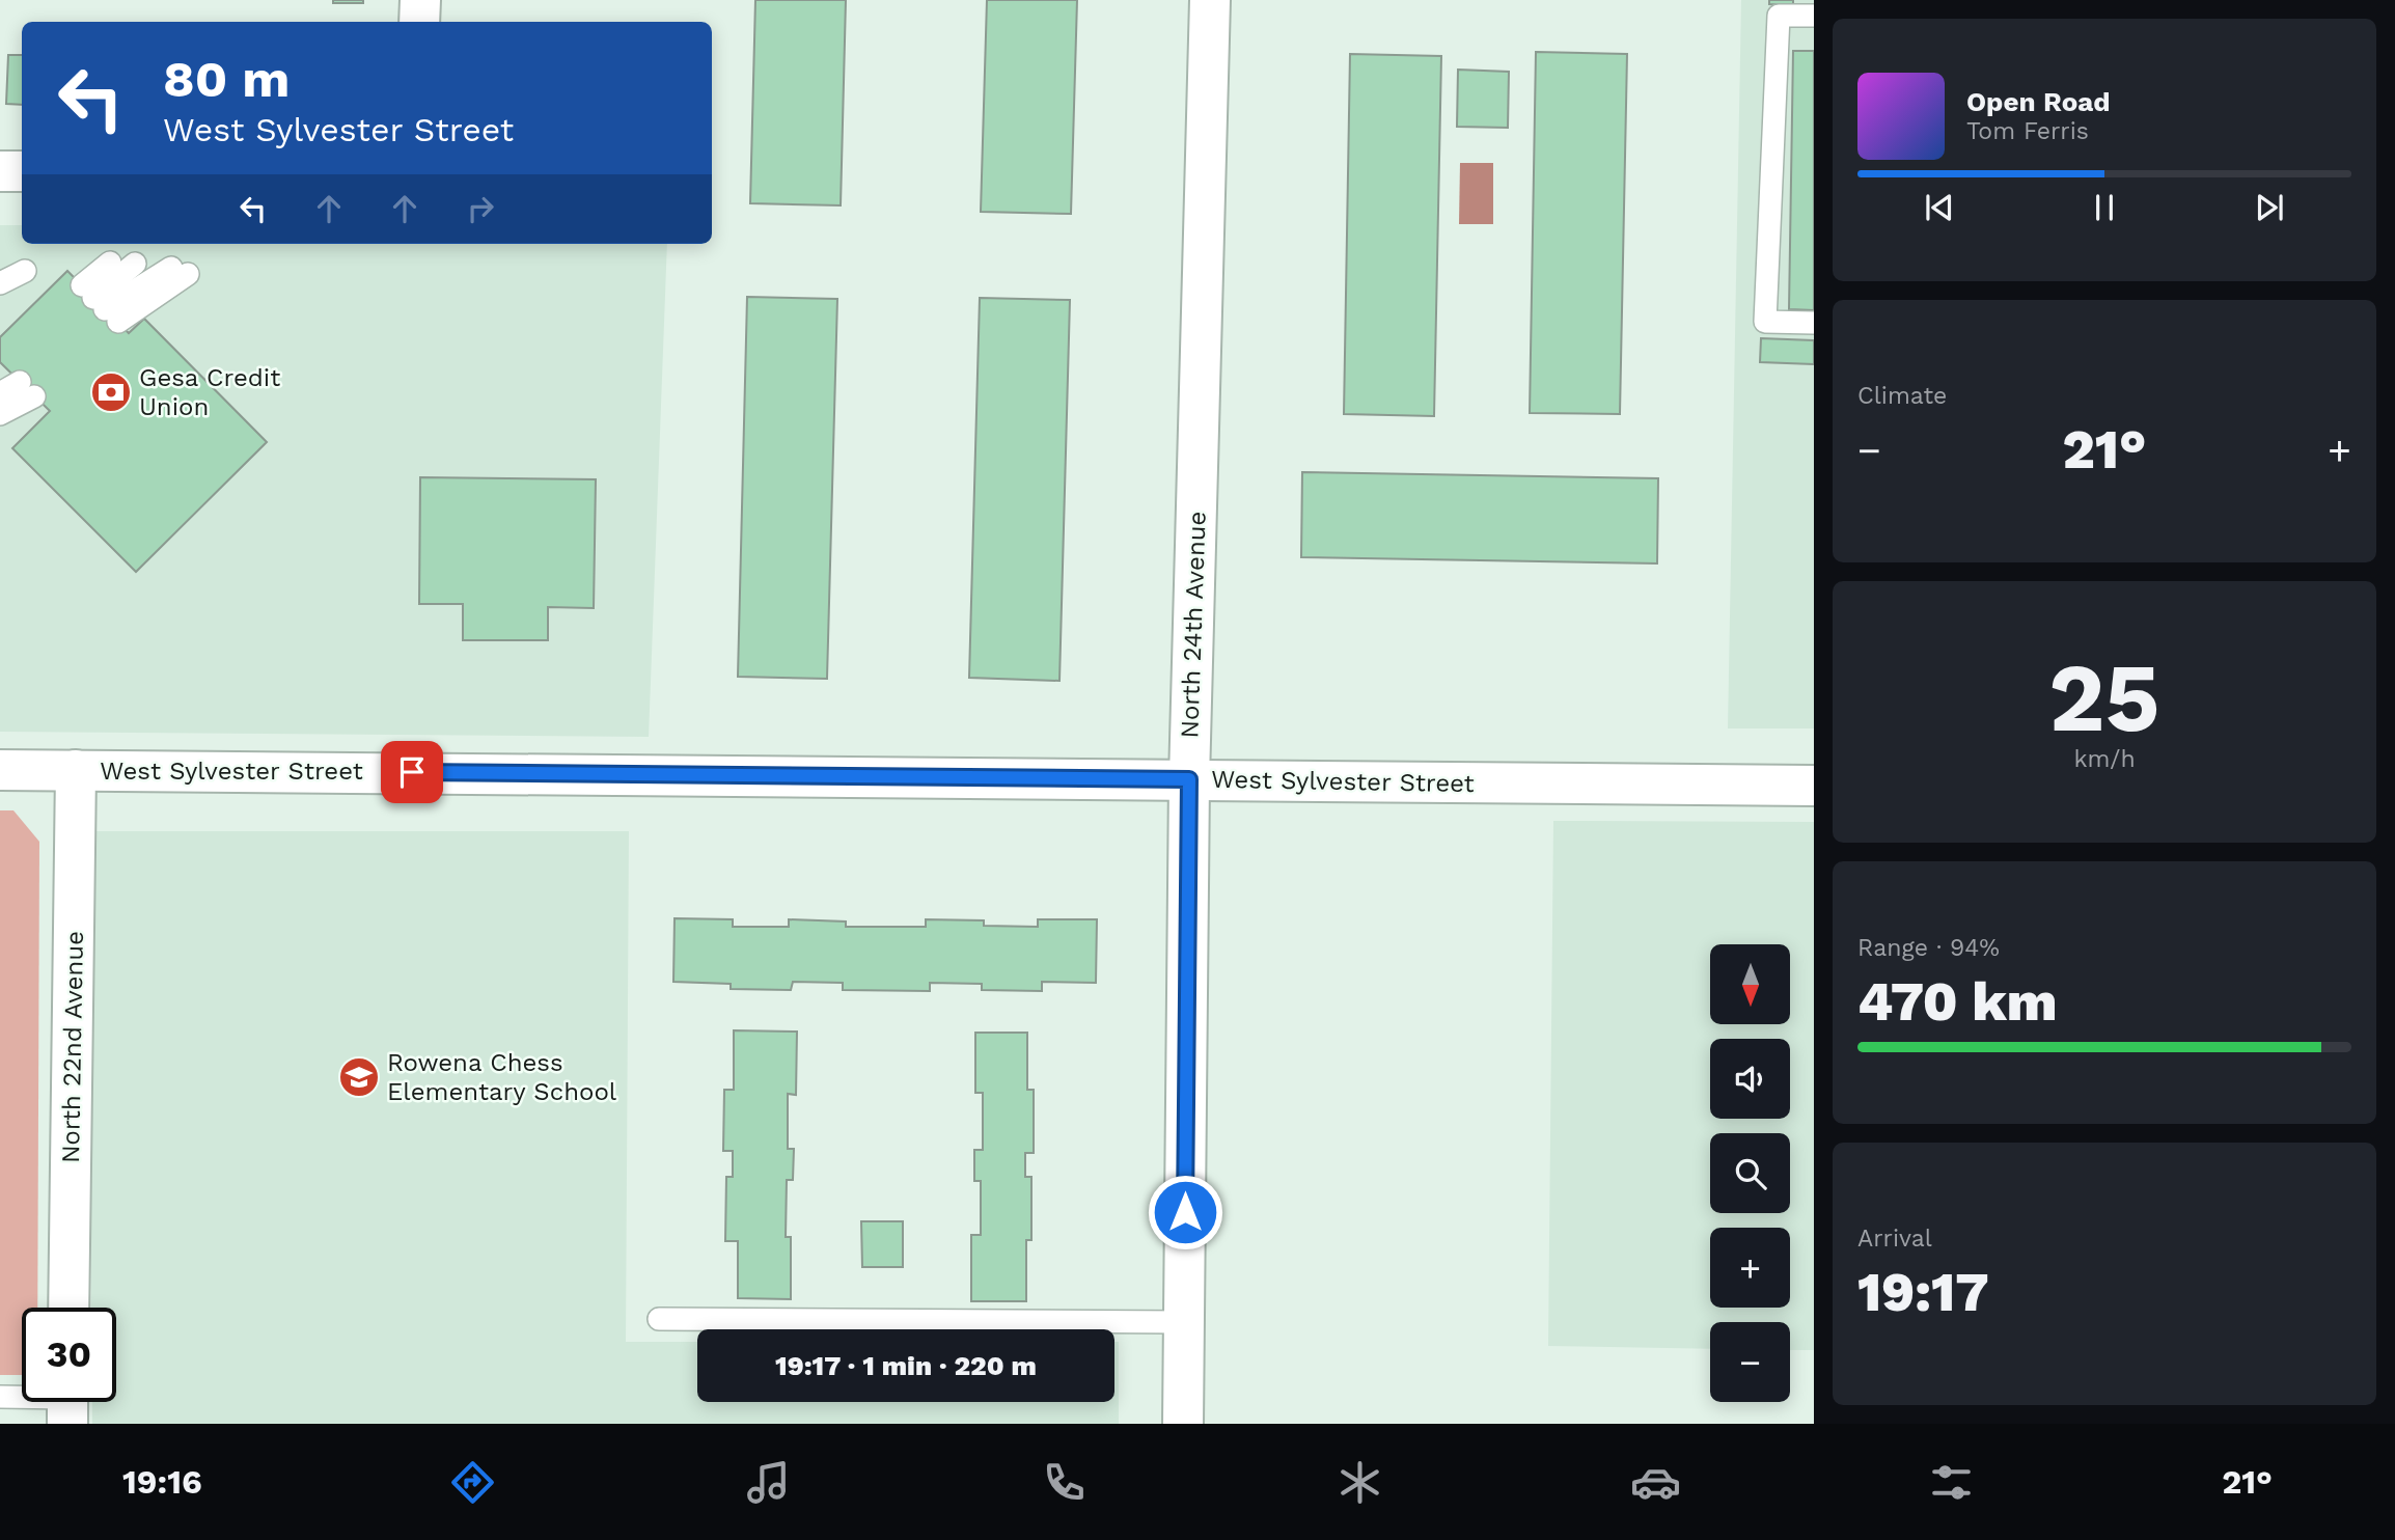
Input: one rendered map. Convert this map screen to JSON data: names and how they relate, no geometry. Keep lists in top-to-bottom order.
{
  "streets": {
    "street": ["North 24th Avenue", "West Sylvester Street", "North 22nd Avenue"]
  },
  "crossings": [
    ["North 24th Avenue", "West Sylvester Street"],
    ["West Sylvester Street", "North 22nd Avenue"]
  ],
  "places": {
    "bank": ["Gesa Credit Union"],
    "school or university": ["Rowena Chess Elementary School"]
  },
  "north": "bottom",
  "page": {
    "turn": ["80 m", "West Sylvester Street"],
    "song": ["Open Road", "Tom Ferris"],
    "tile": [
      "Climate",
      ["25", "km/h"],
      ["Range · 94%", "470 km"],
      ["Arrival", "19:17"]
    ],
    "heat": ["−", "21°", "+"],
    "map_buttons": ["+", "−"],
    "limit": "30",
    "trip": "19:17 · 1 min · 220 m",
    "tabs": ["19:16", "21°"]
  }
}
